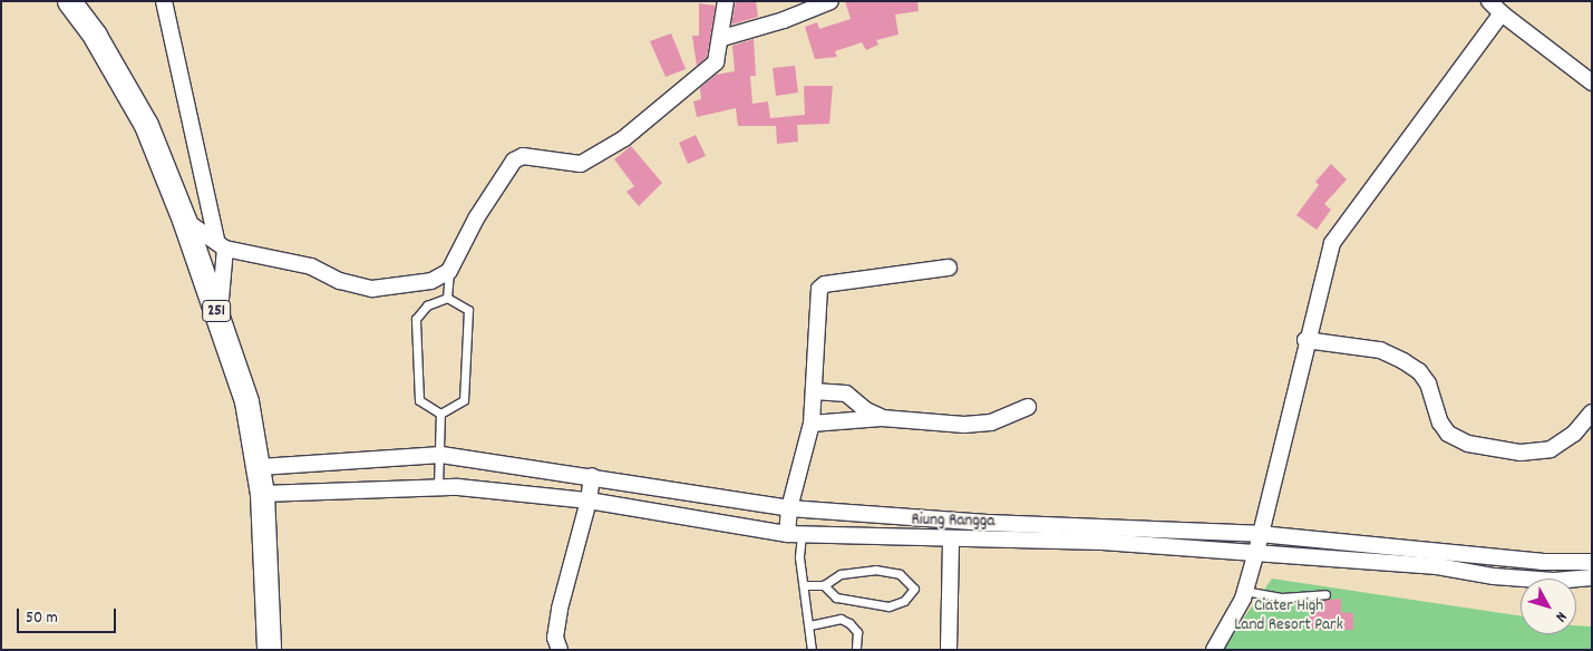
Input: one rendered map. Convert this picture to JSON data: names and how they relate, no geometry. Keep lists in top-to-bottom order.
{
  "streets": {
    "main road": ["251"],
    "street": ["Riung Rangga"]
  },
  "crossings": [
    ["251", "Riung Rangga"]
  ],
  "parks": ["Ciater High Land Resort Park"],
  "scale_bar": "50 m",
  "north": "bottom right"
}
